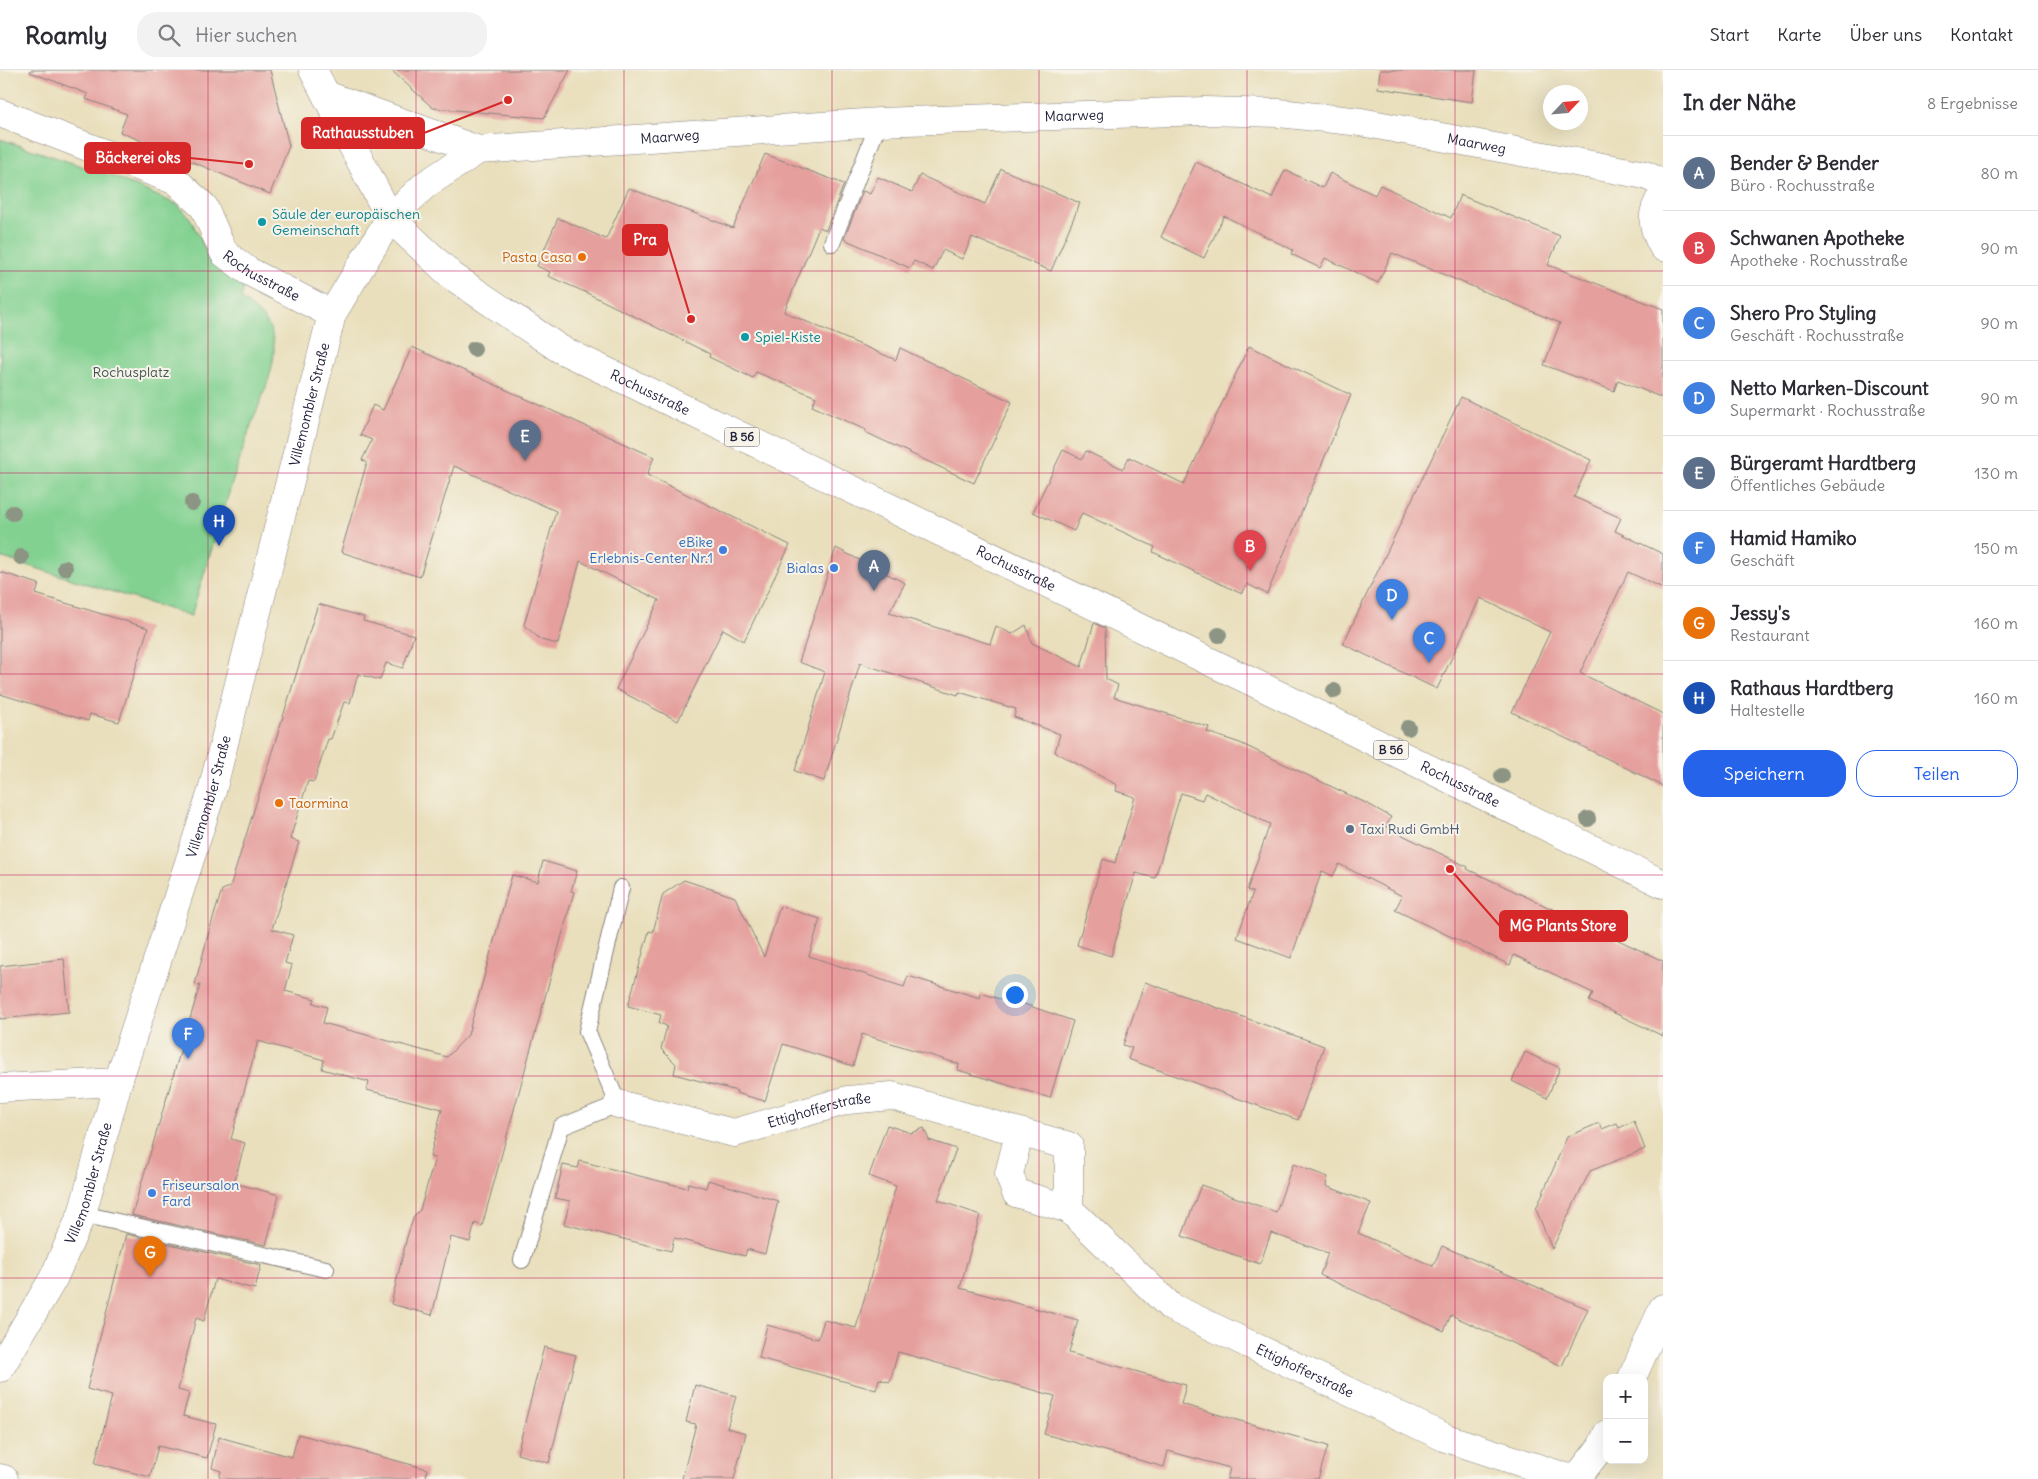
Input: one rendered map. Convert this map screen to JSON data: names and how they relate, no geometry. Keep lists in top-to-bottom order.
{
  "streets": {
    "street": [
      "Maarweg",
      "Rochusstraße",
      "Villemombler Straße",
      "B 56",
      "Ettighofferstraße"
    ]
  },
  "crossings": [
    ["Maarweg", "Rochusstraße"],
    ["Maarweg", "Villemombler Straße"],
    ["Maarweg", "B 56"],
    ["Rochusstraße", "Villemombler Straße"],
    ["Rochusstraße", "B 56"],
    ["Villemombler Straße", "B 56"]
  ],
  "parks": ["Rochusplatz"],
  "places": [
    "Rathausstuben",
    "Bäckerei oks",
    "Säule der europäischen Gemeinschaft",
    "Pasta Casa",
    "Pra",
    "Spiel-Kiste",
    "eBike Erlebnis-Center Nr.1",
    "Bialas",
    "Taormina",
    "Taxi Rudi GmbH",
    "MG Plants Store",
    "Friseursalon Fard"
  ],
  "north": "top right",
  "page": {
    "header": "Roamly",
    "search": "Hier suchen",
    "nav": [
      "Start",
      "Karte",
      "Über uns",
      "Kontakt"
    ],
    "heading": ["In der Nähe", "8 Ergebnisse"],
    "list": [
      {
        "mark": "A",
        "name": "Bender & Bender",
        "note": "Büro · Rochusstraße",
        "value": "80 m"
      },
      {
        "mark": "B",
        "name": "Schwanen Apotheke",
        "note": "Apotheke · Rochusstraße",
        "value": "90 m"
      },
      {
        "mark": "C",
        "name": "Shero Pro Styling",
        "note": "Geschäft · Rochusstraße",
        "value": "90 m"
      },
      {
        "mark": "D",
        "name": "Netto Marken-Discount",
        "note": "Supermarkt · Rochusstraße",
        "value": "90 m"
      },
      {
        "mark": "E",
        "name": "Bürgeramt Hardtberg",
        "note": "Öffentliches Gebäude",
        "value": "130 m"
      },
      {
        "mark": "F",
        "name": "Hamid Hamiko",
        "note": "Geschäft",
        "value": "150 m"
      },
      {
        "mark": "G",
        "name": "Jessy's",
        "note": "Restaurant",
        "value": "160 m"
      },
      {
        "mark": "H",
        "name": "Rathaus Hardtberg",
        "note": "Haltestelle",
        "value": "160 m"
      }
    ],
    "pins": [
      "E",
      "H",
      "B",
      "A",
      "D",
      "C",
      "F",
      "G"
    ],
    "buttons": ["Speichern", "Teilen"],
    "map_buttons": ["+", "−"]
  }
}
